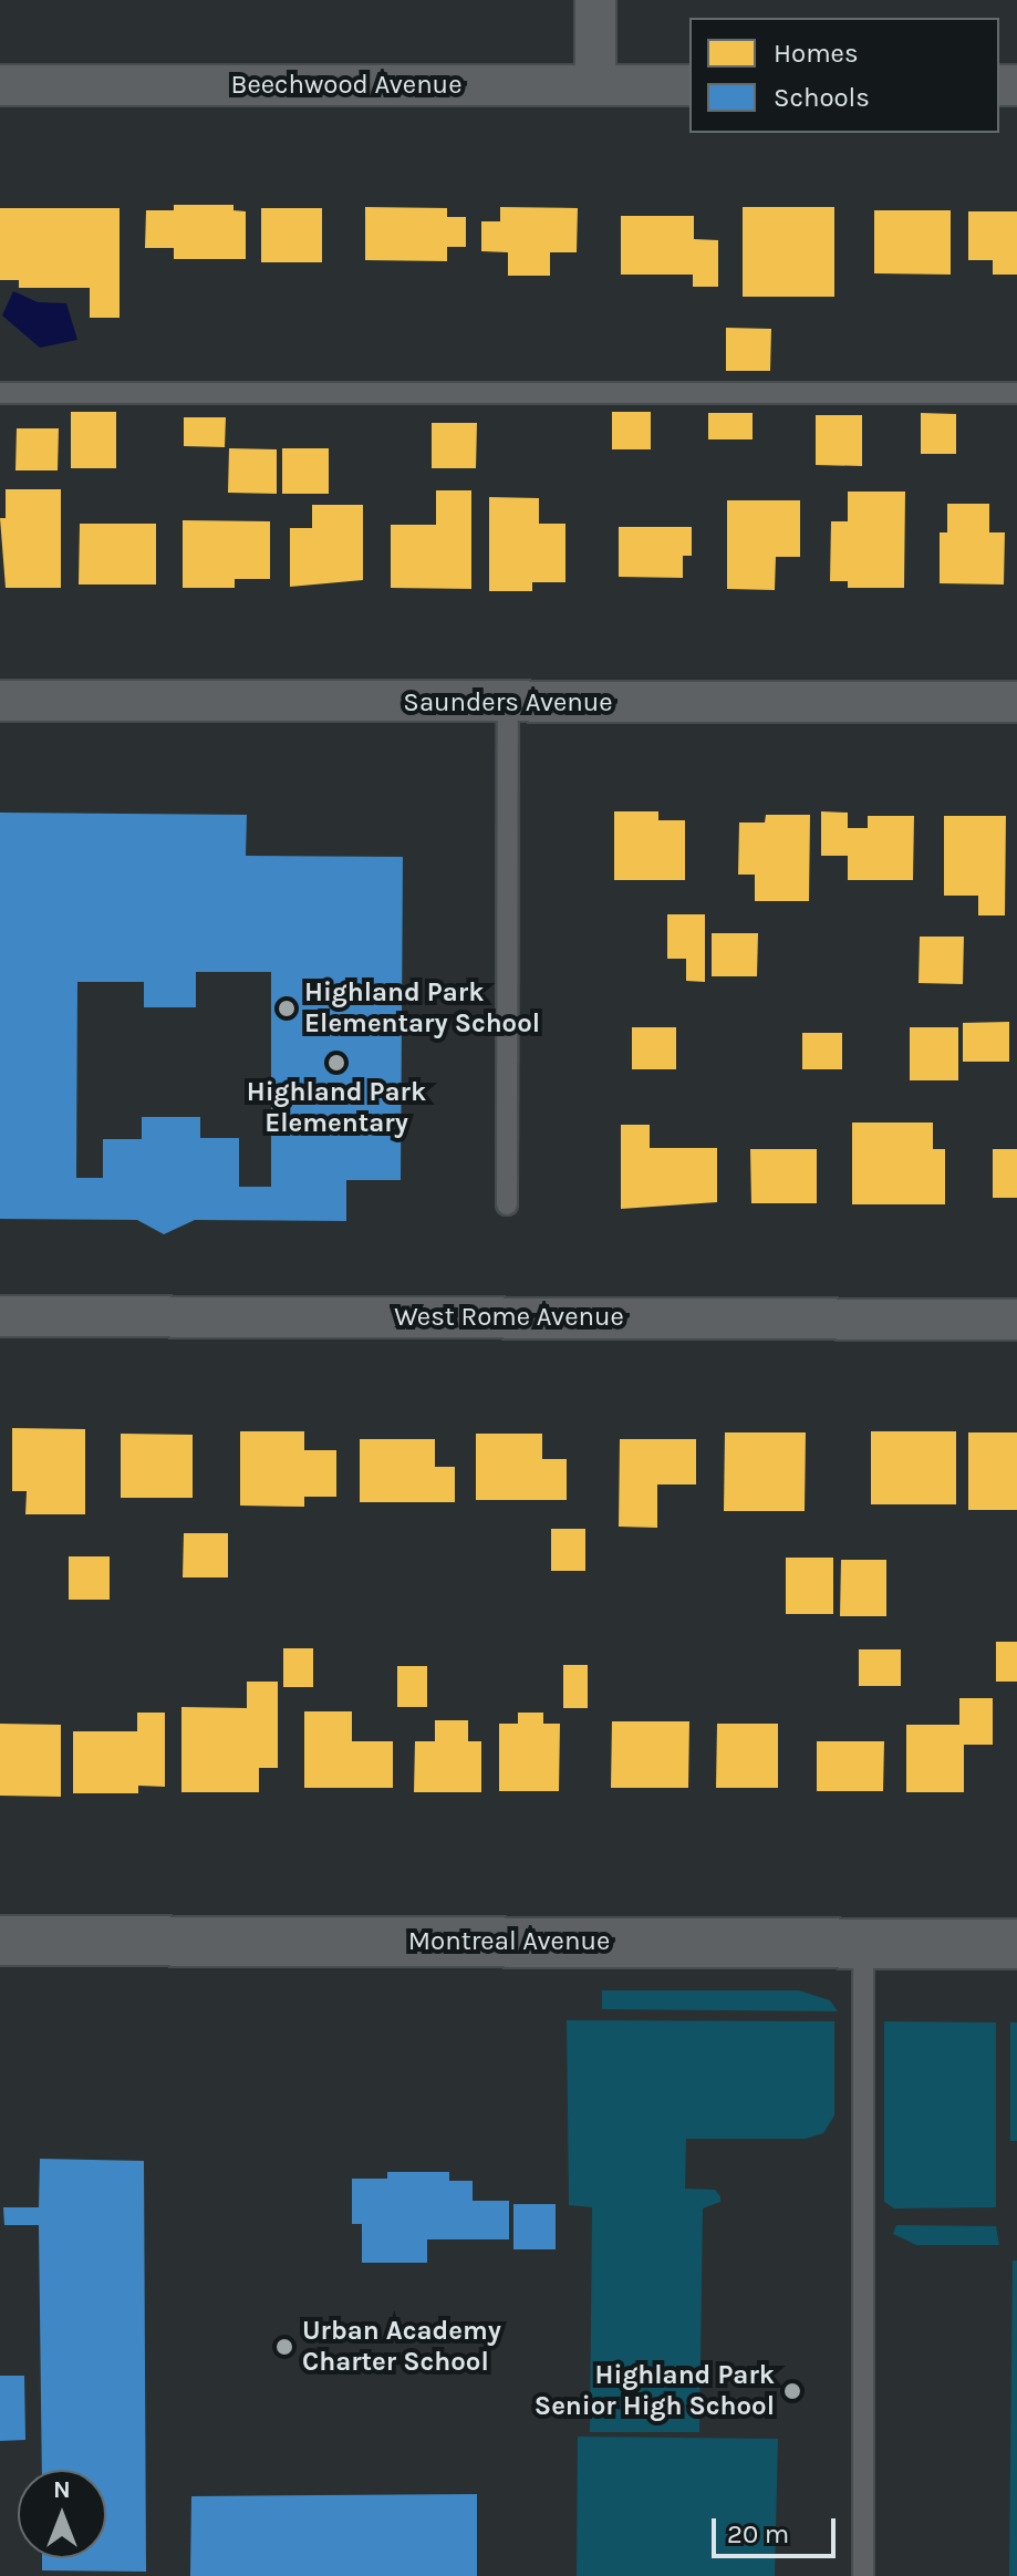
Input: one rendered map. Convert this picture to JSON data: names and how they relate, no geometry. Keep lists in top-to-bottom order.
{
  "streets": {
    "street": [
      "Beechwood Avenue",
      "Saunders Avenue",
      "West Rome Avenue",
      "Montreal Avenue"
    ]
  },
  "places": [
    "Highland Park Elementary School",
    "Highland Park Elementary",
    "Urban Academy Charter School",
    "Highland Park Senior High School"
  ],
  "legend": ["Homes", "Schools"],
  "scale_bar": "20 m",
  "north": "top"
}
